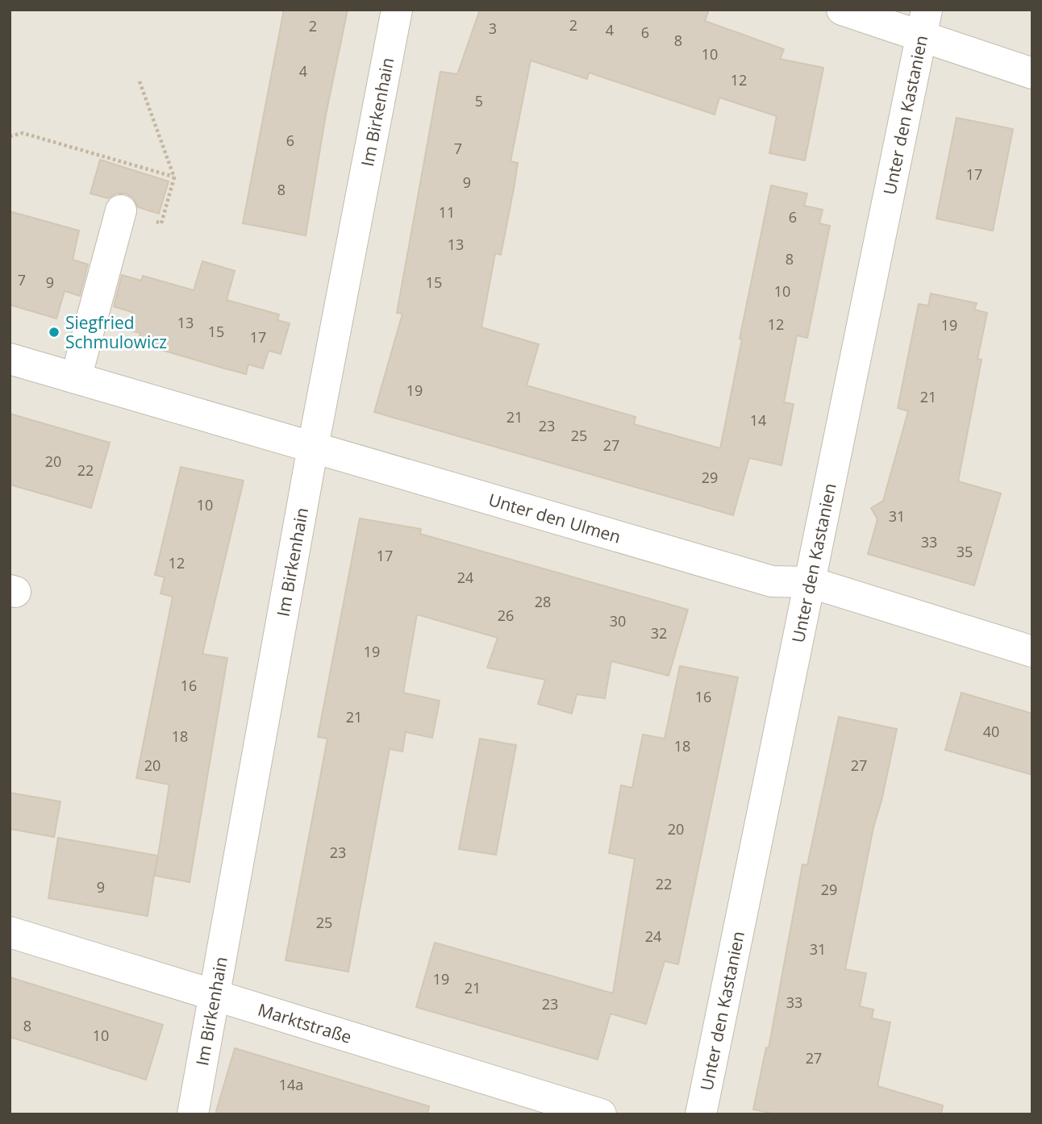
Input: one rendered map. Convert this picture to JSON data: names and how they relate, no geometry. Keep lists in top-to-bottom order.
{
  "streets": {
    "street": [
      "Im Birkenhain",
      "Unter den Kastanien",
      "Unter den Ulmen",
      "Marktstraße"
    ]
  },
  "crossings": [
    ["Im Birkenhain", "Unter den Ulmen"],
    ["Im Birkenhain", "Marktstraße"],
    ["Unter den Kastanien", "Unter den Ulmen"]
  ],
  "places": ["Siegfried Schmulowicz"],
  "house_numbers": [
    "2",
    "2",
    "3",
    "4",
    "6",
    "8",
    "10",
    "4",
    "12",
    "5",
    "6",
    "7",
    "17",
    "9",
    "8",
    "11",
    "6",
    "13",
    "8",
    "7",
    "9",
    "15",
    "10",
    "13",
    "12",
    "19",
    "15",
    "17",
    "19",
    "21",
    "21",
    "14",
    "23",
    "25",
    "27",
    "20",
    "22",
    "29",
    "10",
    "31",
    "33",
    "35",
    "17",
    "12",
    "24",
    "28",
    "26",
    "30",
    "32",
    "19",
    "16",
    "16",
    "21",
    "40",
    "18",
    "18",
    "20",
    "27",
    "20",
    "23",
    "22",
    "9",
    "29",
    "25",
    "24",
    "31",
    "19",
    "21",
    "33",
    "23",
    "8",
    "10",
    "27",
    "14a"
  ]
}
